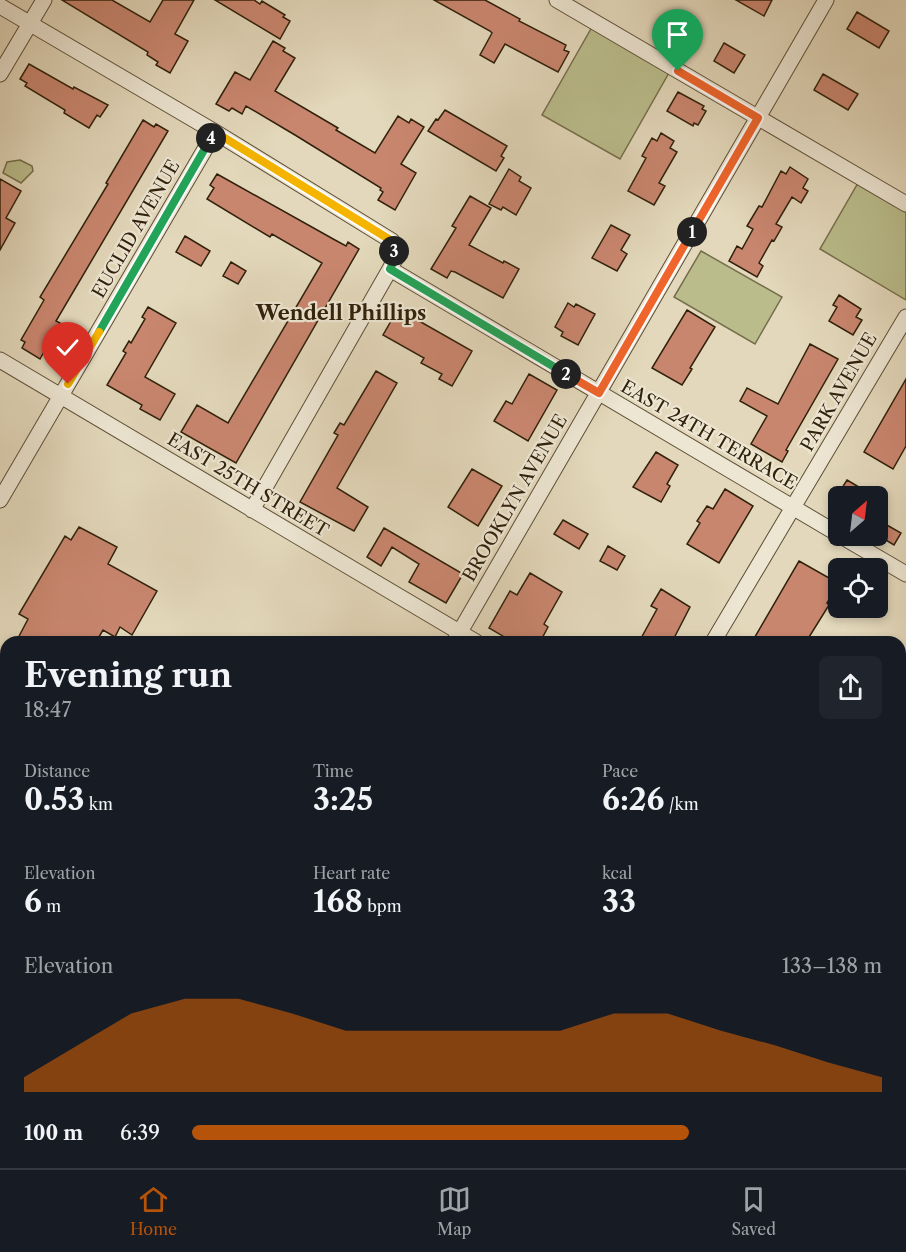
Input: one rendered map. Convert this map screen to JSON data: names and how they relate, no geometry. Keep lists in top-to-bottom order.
{
  "streets": {
    "street": [
      "EUCLID AVENUE",
      "PARK AVENUE",
      "EAST 24TH TERRACE",
      "EAST 25TH STREET",
      "BROOKLYN AVENUE"
    ]
  },
  "crossings": [
    ["EUCLID AVENUE", "EAST 25TH STREET"],
    ["PARK AVENUE", "EAST 24TH TERRACE"],
    ["EAST 24TH TERRACE", "BROOKLYN AVENUE"]
  ],
  "districts": ["Wendell Phillips"],
  "north": "top right",
  "page": {
    "pins": [
      "4",
      "1",
      "3",
      "2"
    ],
    "heading": ["Evening run", "18:47"],
    "stats": [
      ["Distance", "0.53 km"],
      ["Time", "3:25"],
      ["Pace", "6:26 /km"],
      ["Elevation", "6 m"],
      ["Heart rate", "168 bpm"],
      ["kcal", "33"]
    ],
    "chart": ["Elevation", "133–138 m"],
    "list": [
      {
        "name": "100 m",
        "note": "6:39"
      }
    ],
    "tabs": ["Home", "Map", "Saved"]
  }
}
